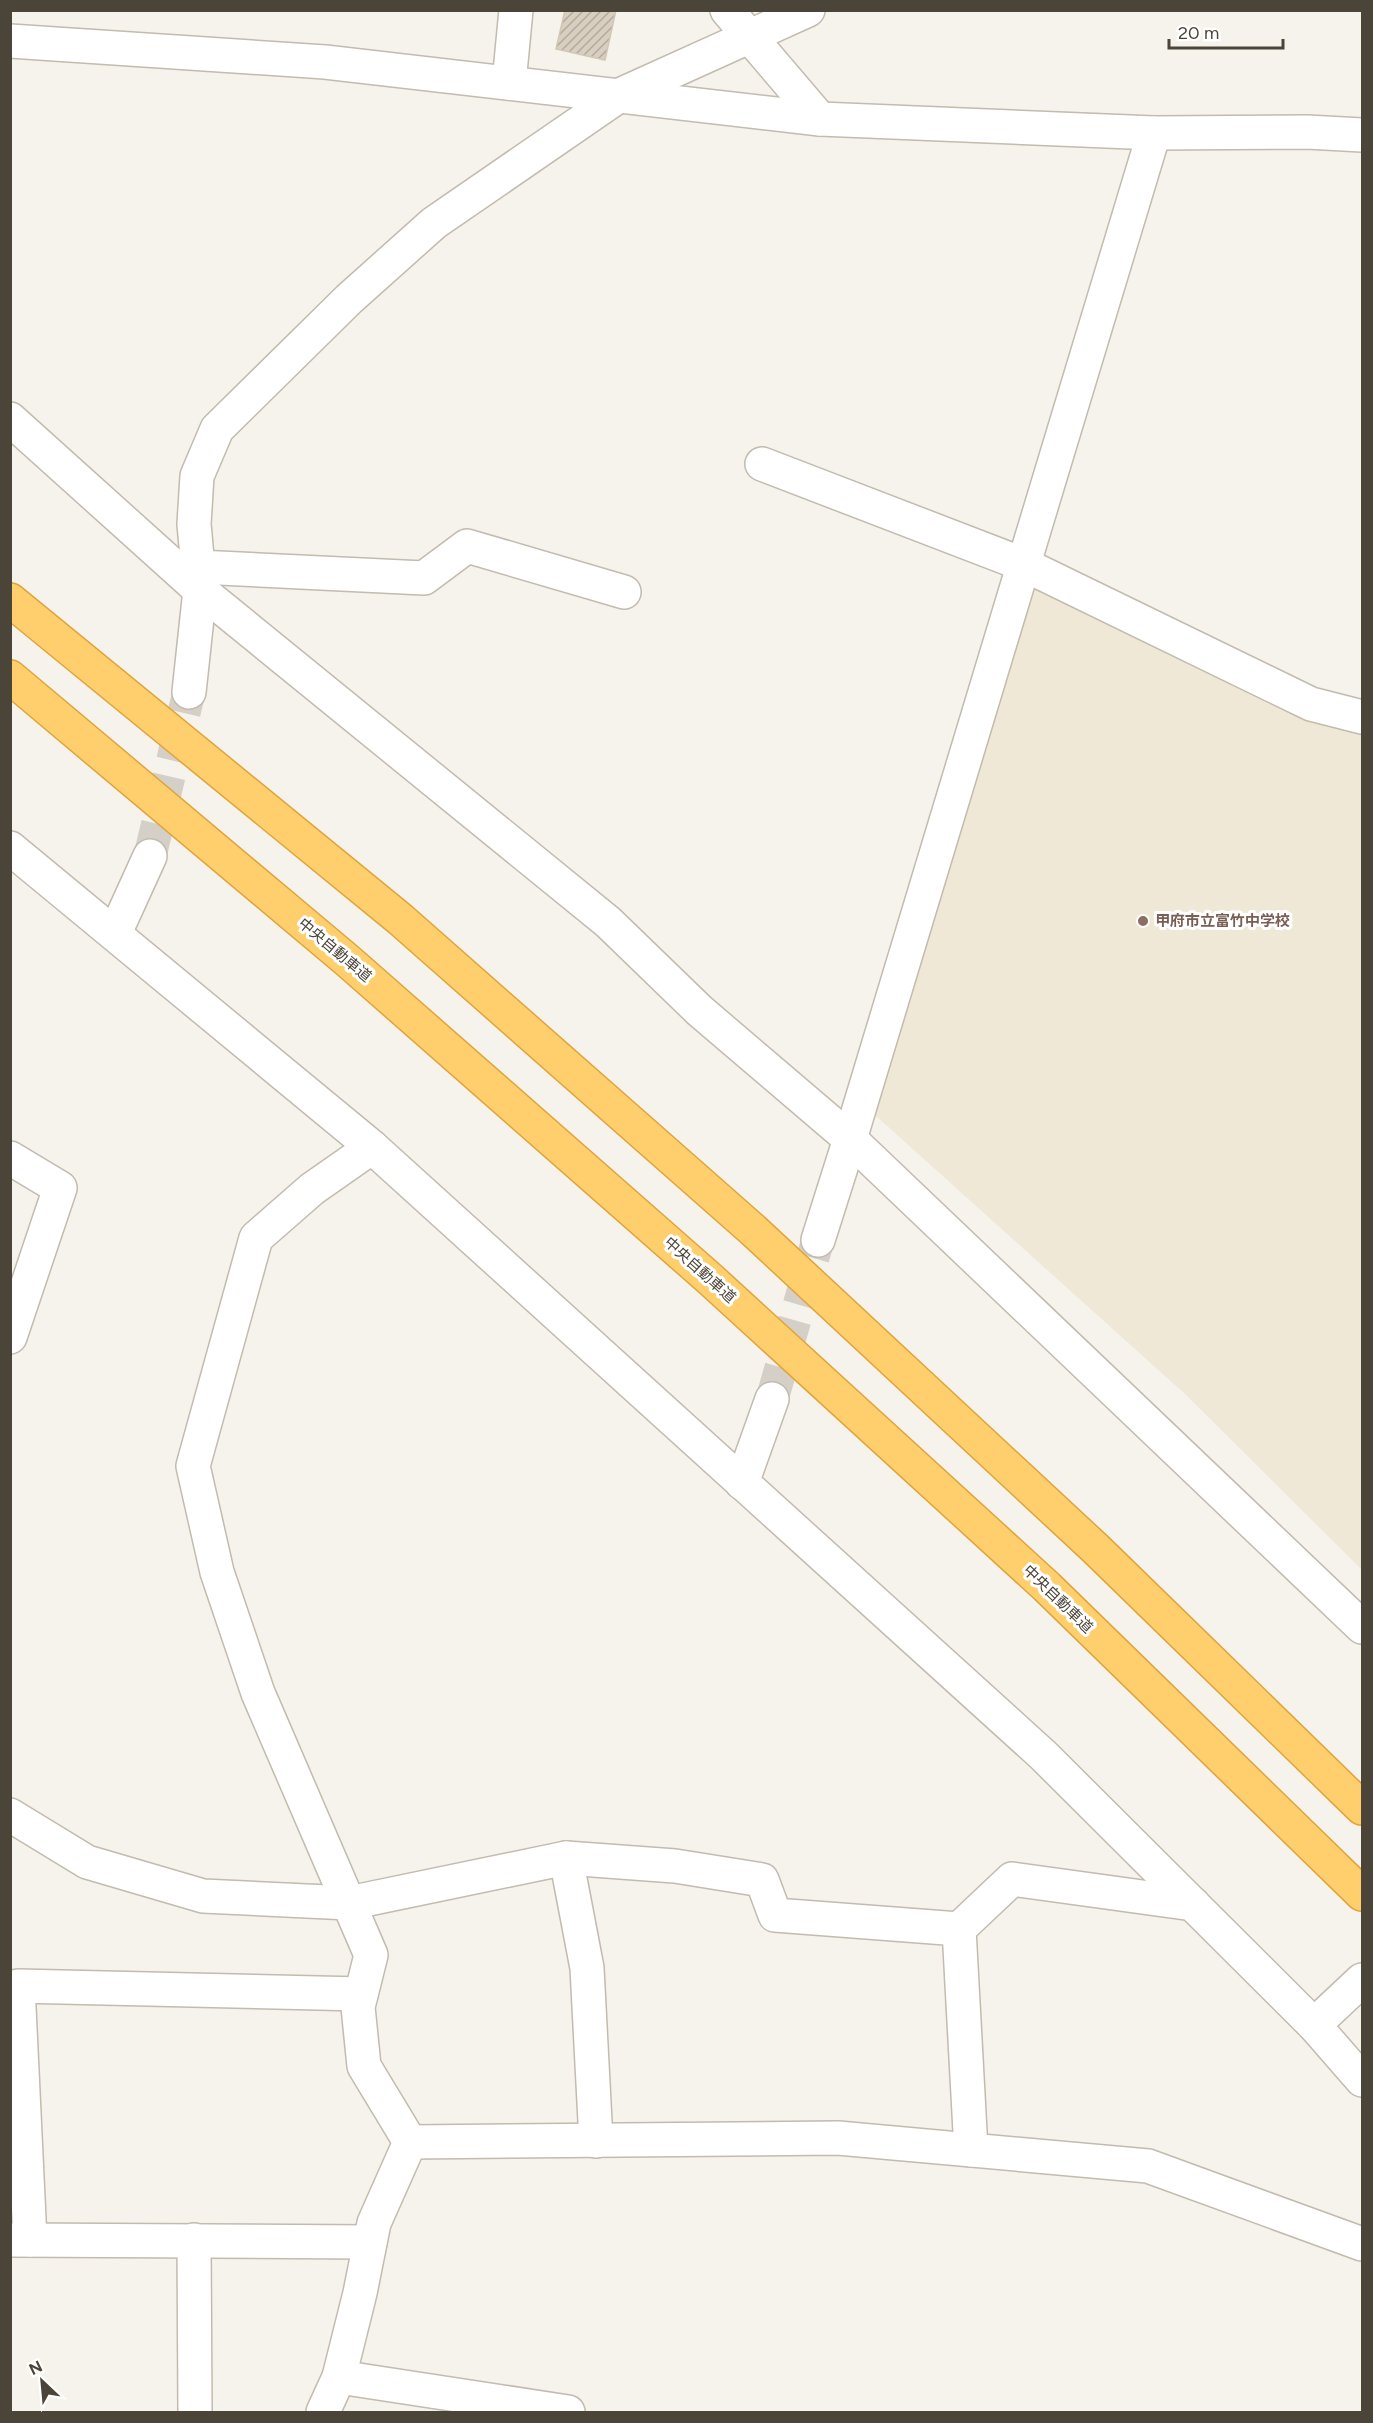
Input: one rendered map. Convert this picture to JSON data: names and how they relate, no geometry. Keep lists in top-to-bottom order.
{
  "streets": {
    "highway": ["中央自動車道"]
  },
  "places": ["甲府市立富竹中学校"],
  "scale_bar": "20 m",
  "north": "top left"
}
